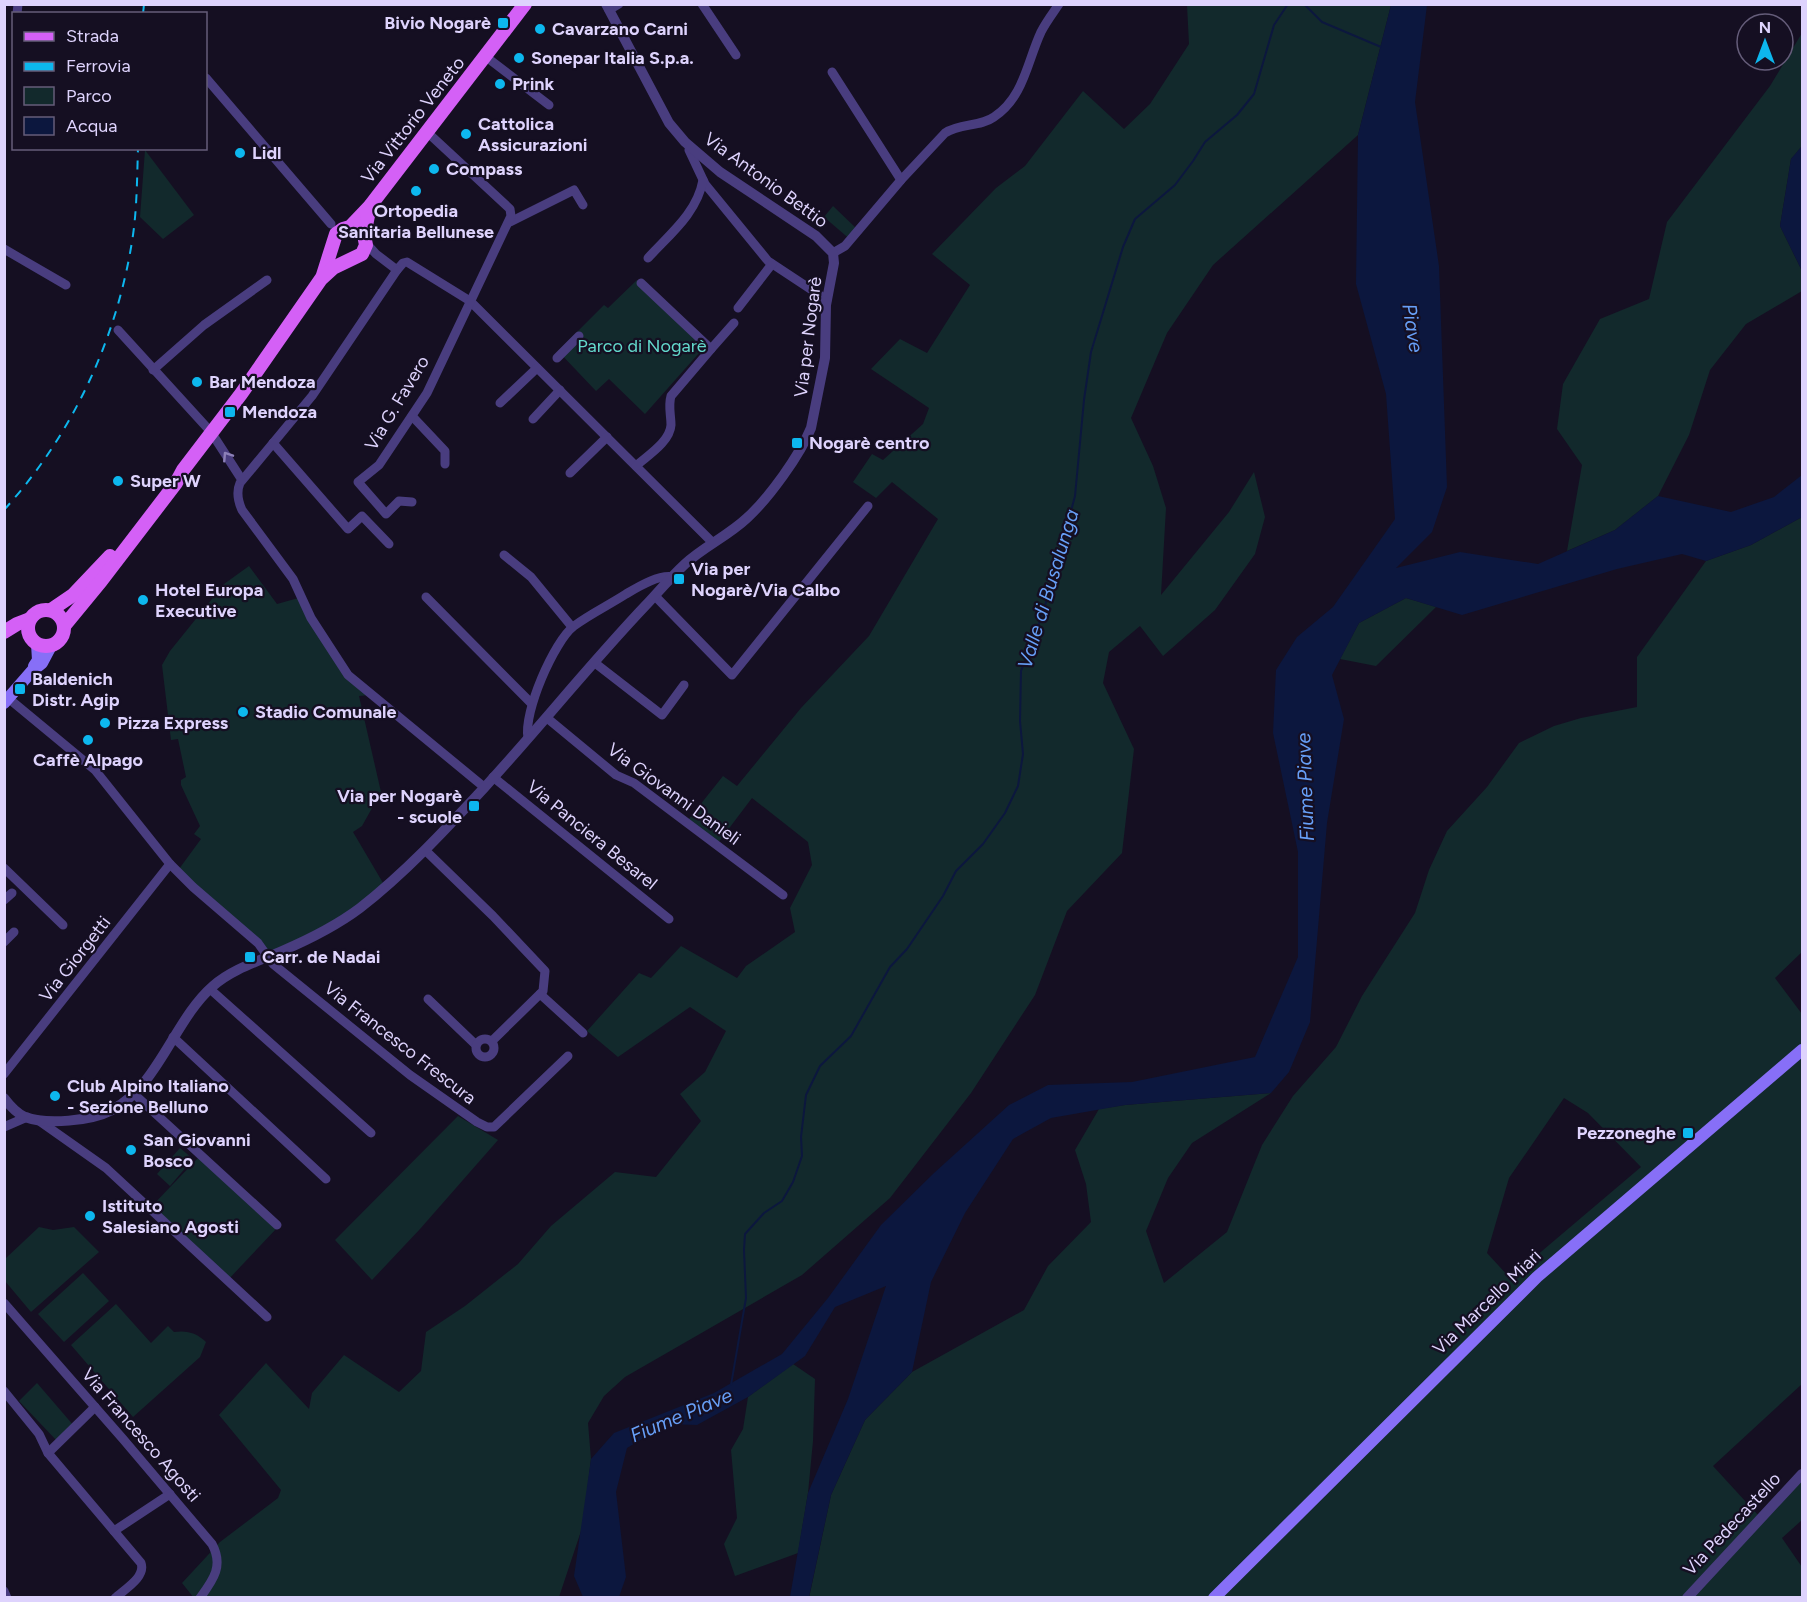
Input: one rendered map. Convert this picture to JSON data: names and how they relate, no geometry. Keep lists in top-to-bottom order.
{
  "streets": {
    "main road": ["Via Vittorio Veneto", "Via Marcello Miari"],
    "street": [
      "Via Antonio Bettio",
      "Via per Nogarè",
      "Via G. Favero",
      "Via Giovanni Danieli",
      "Via Panciera Besarel",
      "Via Giorgetti",
      "Via Francesco Frescura",
      "Via Francesco Agosti",
      "Via Pedecastello"
    ]
  },
  "crossings": [
    ["Via Vittorio Veneto", "Via Francesco Frescura"],
    ["Via Antonio Bettio", "Via per Nogarè"],
    ["Via per Nogarè", "Via Giovanni Danieli"],
    ["Via per Nogarè", "Via Panciera Besarel"],
    ["Via per Nogarè", "Via Francesco Frescura"],
    ["Via Giorgetti", "Via Francesco Frescura"]
  ],
  "water": ["Piave", "Valle di Busalunga", "Fiume Piave"],
  "parks": ["Parco di Nogarè"],
  "places": {
    "transit": [
      "Bivio Nogarè",
      "Mendoza",
      "Nogarè centro",
      "Via per Nogarè/Via Calbo",
      "Baldenich Distr. Agip",
      "Via per Nogarè - scuole",
      "Carr. de Nadai",
      "Pezzoneghe"
    ],
    "other": [
      "Cavarzano Carni",
      "Sonepar Italia S.p.a.",
      "Prink",
      "Cattolica Assicurazioni",
      "Lidl",
      "Compass",
      "Ortopedia Sanitaria Bellunese",
      "Bar Mendoza",
      "Super W",
      "Hotel Europa Executive",
      "Stadio Comunale",
      "Pizza Express",
      "Caffè Alpago",
      "Club Alpino Italiano - Sezione Belluno",
      "San Giovanni Bosco",
      "Istituto Salesiano Agosti"
    ]
  },
  "legend": [
    "Strada",
    "Ferrovia",
    "Parco",
    "Acqua"
  ],
  "north": "top"
}
